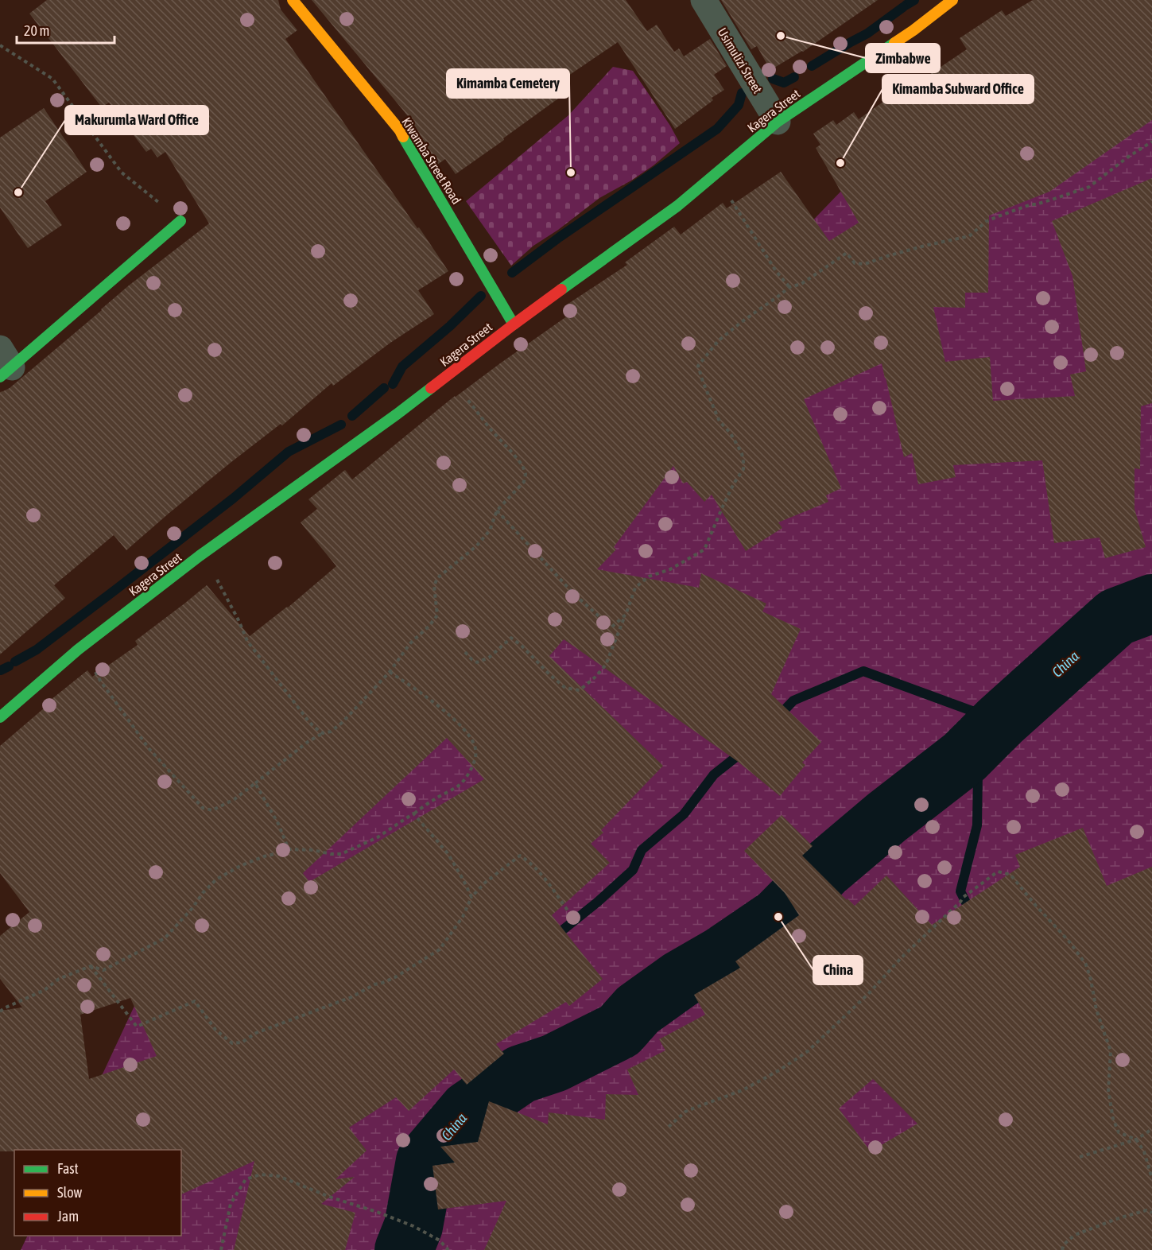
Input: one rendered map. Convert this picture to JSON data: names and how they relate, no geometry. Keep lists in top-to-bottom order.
{
  "streets": {
    "street": ["Usimulizi Street", "Kagera Street", "Kiwamba Street Road"]
  },
  "crossings": [
    ["Usimulizi Street", "Kagera Street"],
    ["Kagera Street", "Kiwamba Street Road"]
  ],
  "water": ["China"],
  "places": [
    "Zimbabwe",
    "Kimamba Subward Office",
    "Kimamba Cemetery",
    "Makurumla Ward Office",
    "China"
  ],
  "legend": ["Fast", "Slow", "Jam"],
  "scale_bar": "20 m"
}
